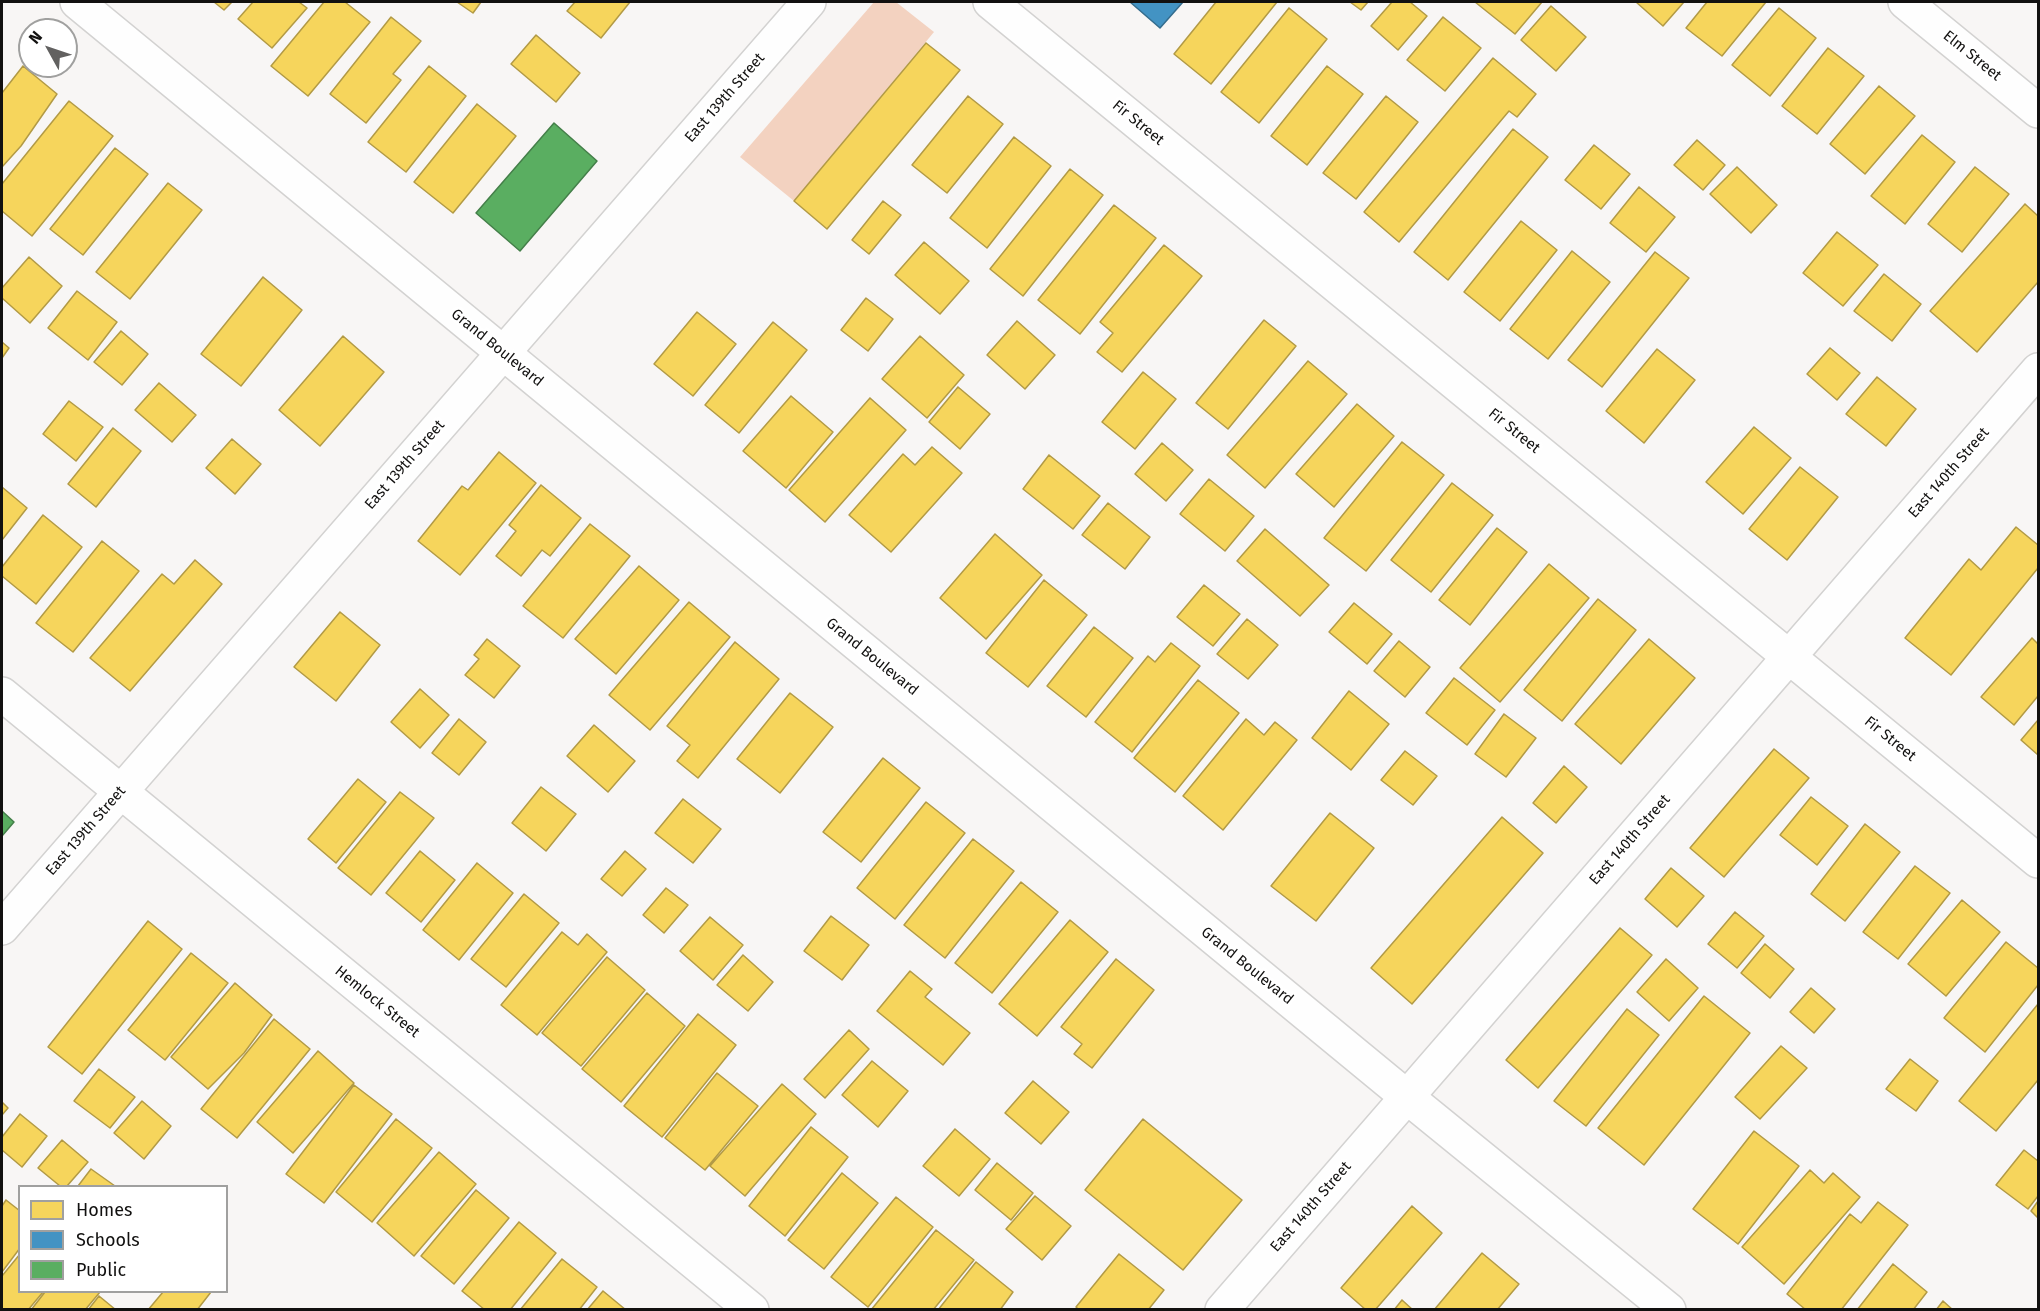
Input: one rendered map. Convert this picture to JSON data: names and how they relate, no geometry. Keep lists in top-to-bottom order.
{
  "streets": {
    "street": [
      "Elm Street",
      "East 139th Street",
      "Fir Street",
      "Grand Boulevard",
      "East 140th Street",
      "Hemlock Street"
    ]
  },
  "crossings": [
    ["East 139th Street", "Grand Boulevard"],
    ["East 139th Street", "Hemlock Street"],
    ["Fir Street", "East 140th Street"],
    ["Grand Boulevard", "East 140th Street"]
  ],
  "legend": ["Homes", "Schools", "Public"],
  "north": "top left"
}
